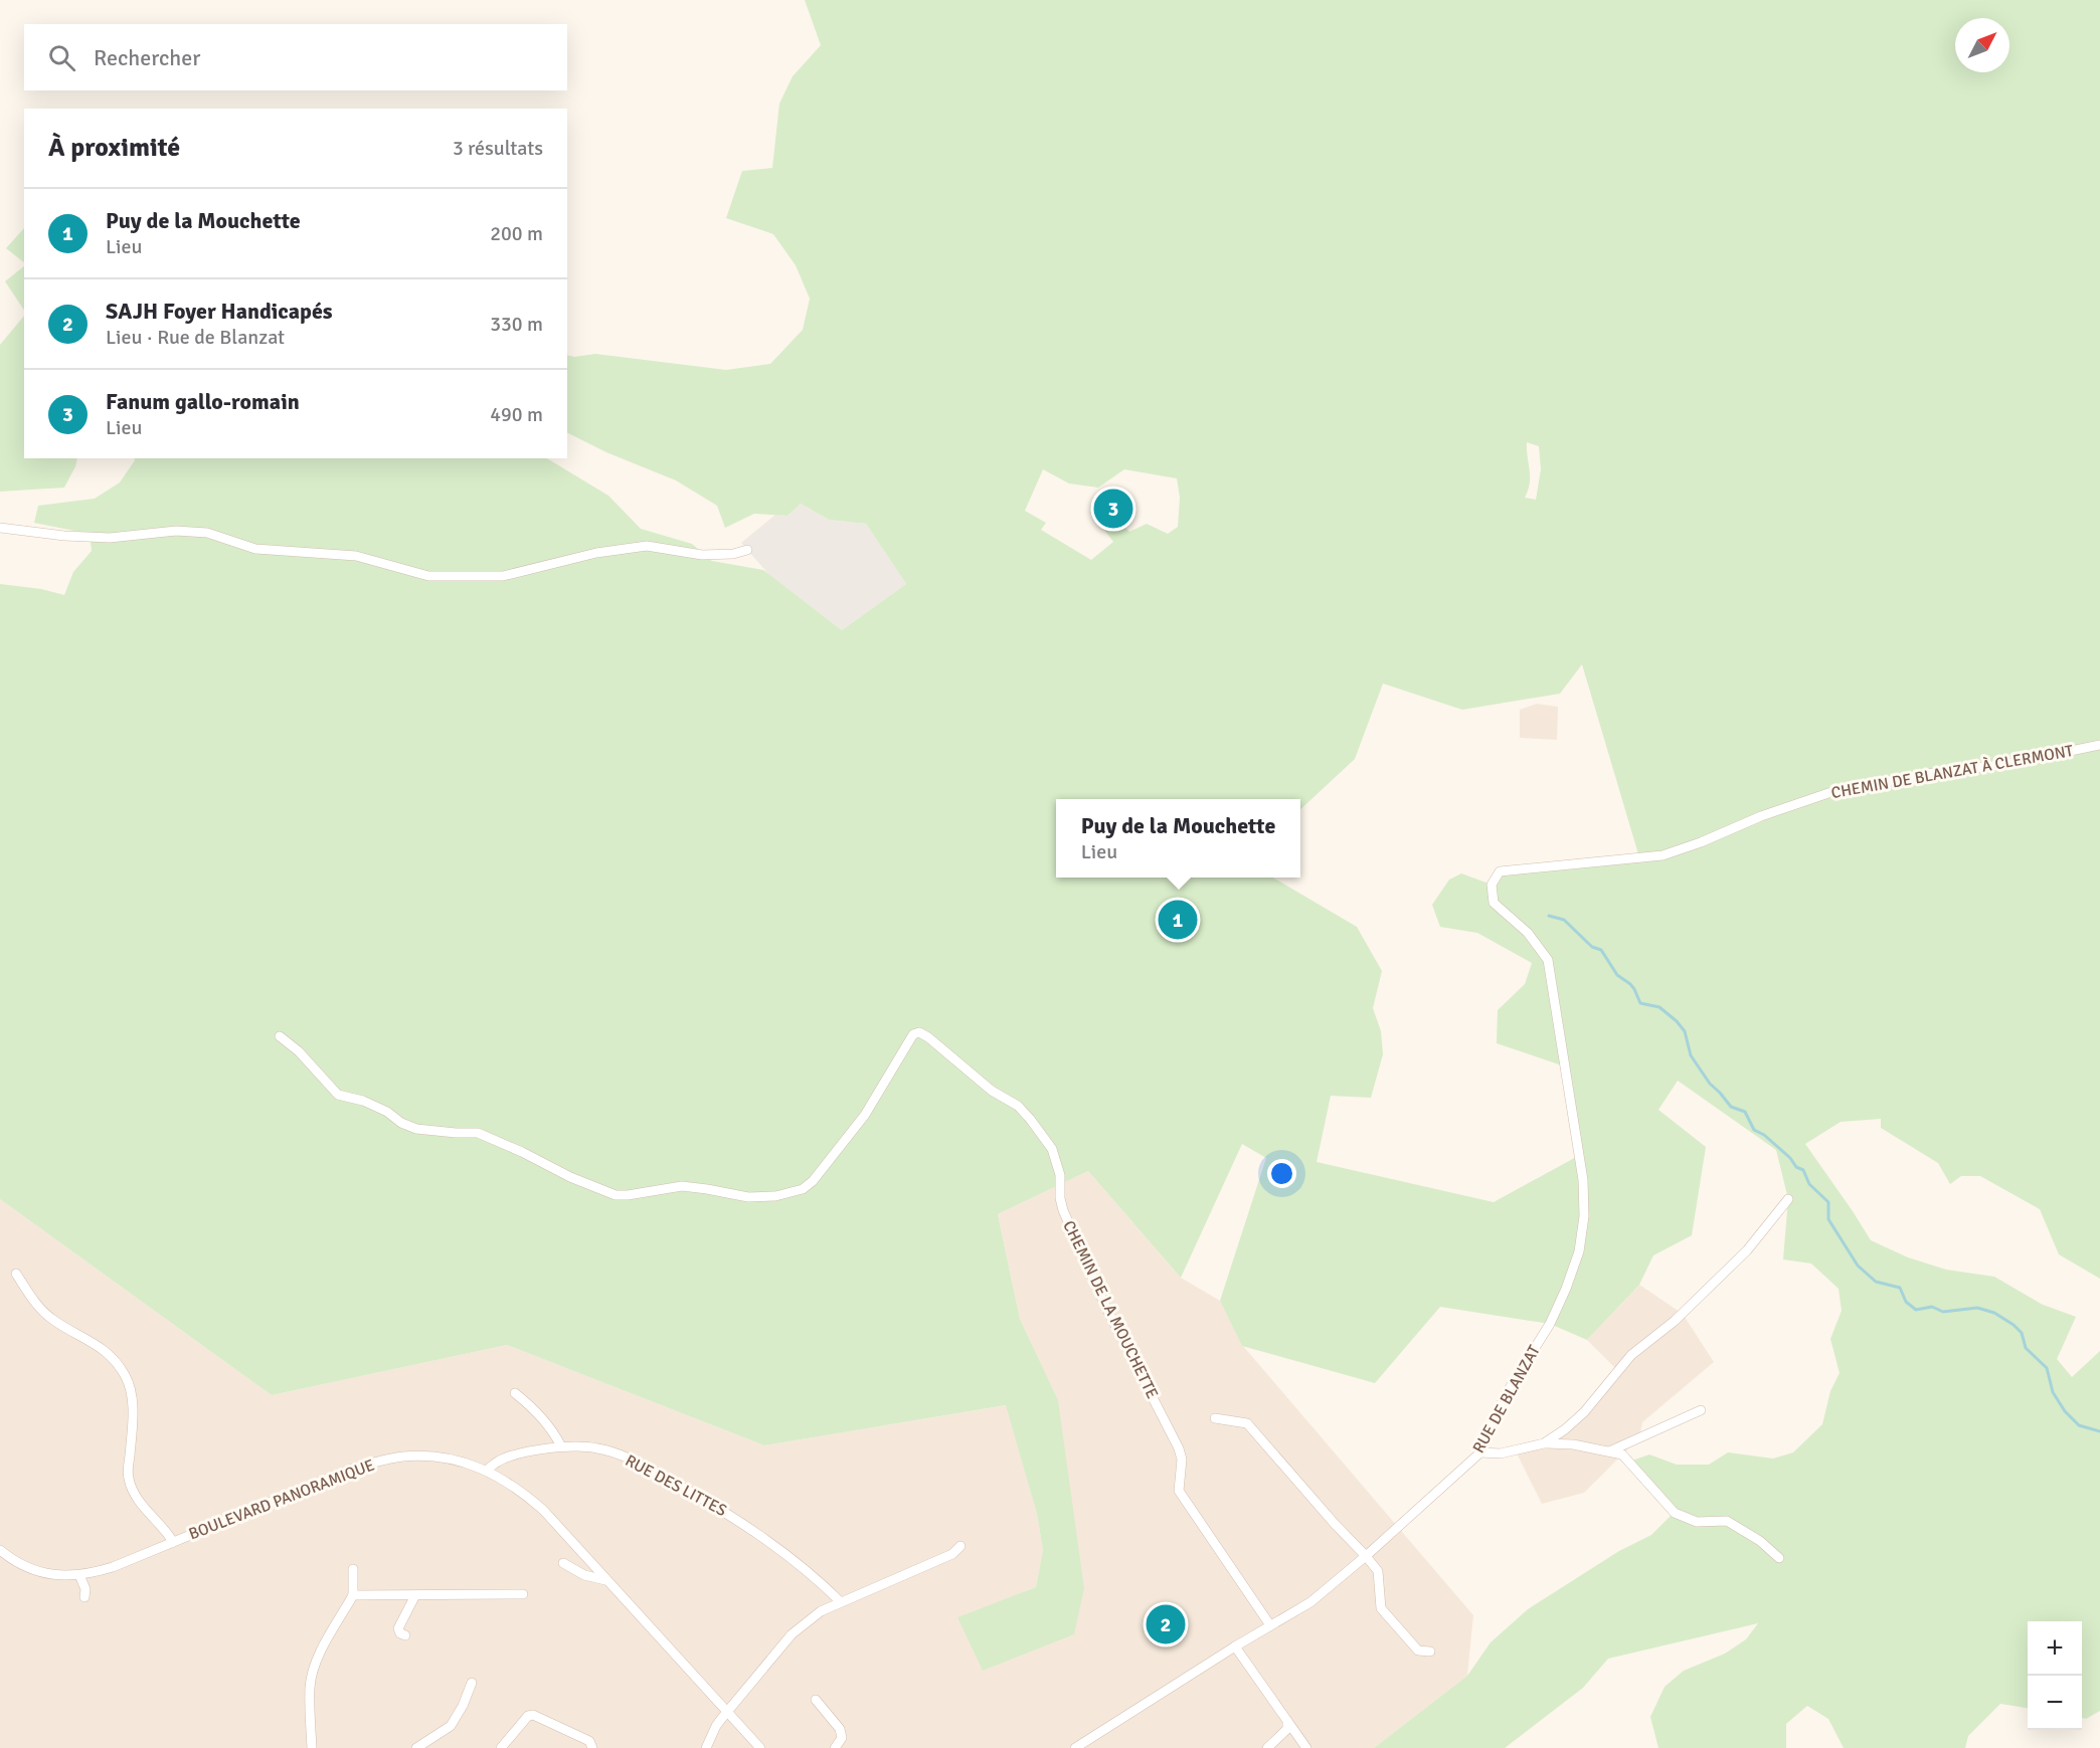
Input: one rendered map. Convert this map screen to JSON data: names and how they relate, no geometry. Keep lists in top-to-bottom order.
{
  "streets": {
    "street": [
      "CHEMIN DE BLANZAT À CLERMONT",
      "CHEMIN DE LA MOUCHETTE",
      "RUE DE BLANZAT",
      "RUE DES LITTES",
      "BOULEVARD PANORAMIQUE"
    ]
  },
  "crossings": [
    ["CHEMIN DE BLANZAT À CLERMONT", "RUE DE BLANZAT"],
    ["CHEMIN DE LA MOUCHETTE", "RUE DE BLANZAT"],
    ["RUE DES LITTES", "BOULEVARD PANORAMIQUE"]
  ],
  "north": "top right",
  "page": {
    "search": "Rechercher",
    "heading": ["À proximité", "3 résultats"],
    "list": [
      {
        "mark": "1",
        "name": "Puy de la Mouchette",
        "note": "Lieu",
        "value": "200 m"
      },
      {
        "mark": "2",
        "name": "SAJH Foyer Handicapés",
        "note": "Lieu · Rue de Blanzat",
        "value": "330 m"
      },
      {
        "mark": "3",
        "name": "Fanum gallo-romain",
        "note": "Lieu",
        "value": "490 m"
      }
    ],
    "pins": ["3", "1", "2"],
    "popup": ["Puy de la Mouchette", "Lieu"],
    "map_buttons": ["+", "−"]
  }
}
